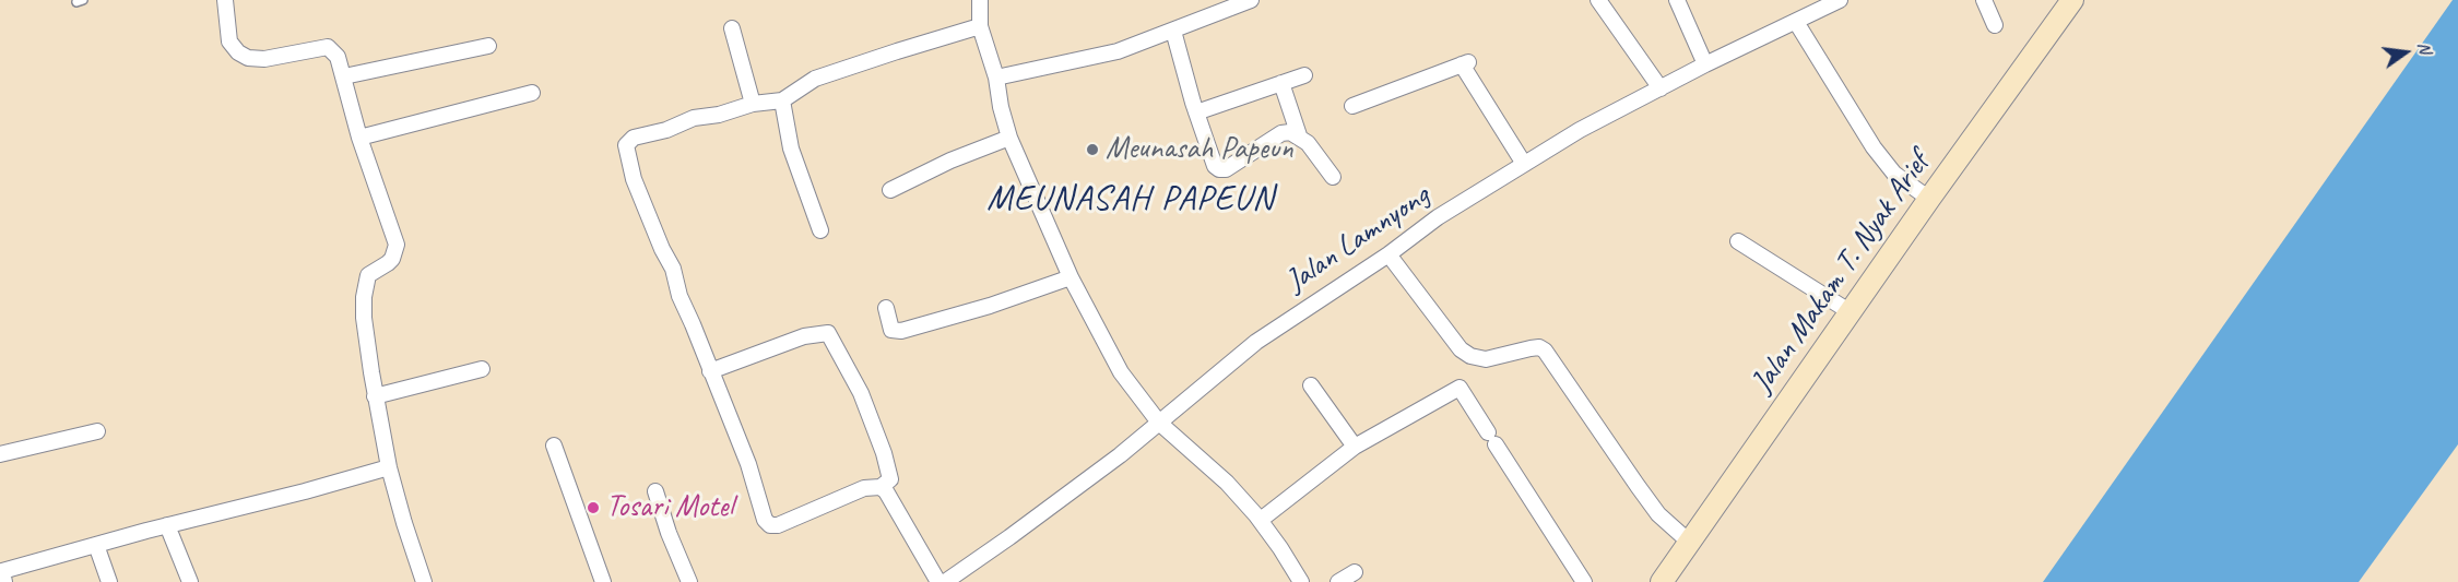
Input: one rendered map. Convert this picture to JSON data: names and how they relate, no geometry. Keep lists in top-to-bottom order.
{
  "streets": {
    "street": ["Jalan Lamnyong", "Jalan Makam T. Nyak Arief"]
  },
  "districts": ["MEUNASAH PAPEUN"],
  "places": ["Meunasah Papeun", "Tosari Motel"],
  "north": "right"
}
